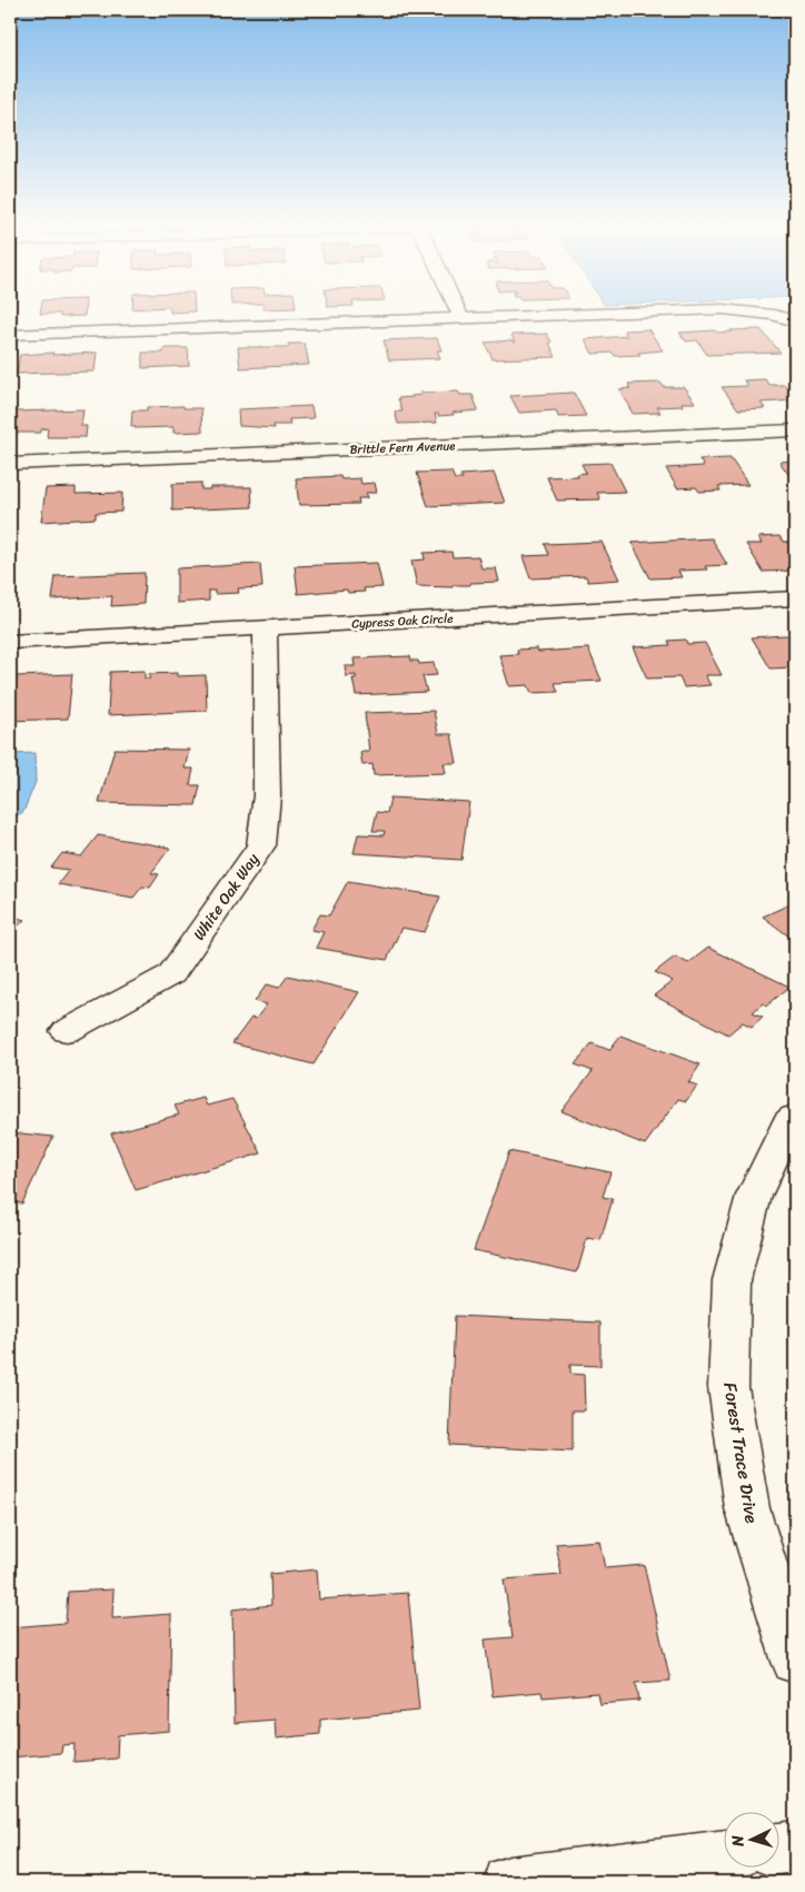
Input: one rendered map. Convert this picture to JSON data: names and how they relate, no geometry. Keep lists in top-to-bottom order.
{
  "streets": {
    "street": [
      "Brittle Fern Avenue",
      "Cypress Oak Circle",
      "White Oak Way",
      "Forest Trace Drive"
    ]
  },
  "crossings": [
    ["Cypress Oak Circle", "White Oak Way"]
  ],
  "north": "left"
}
